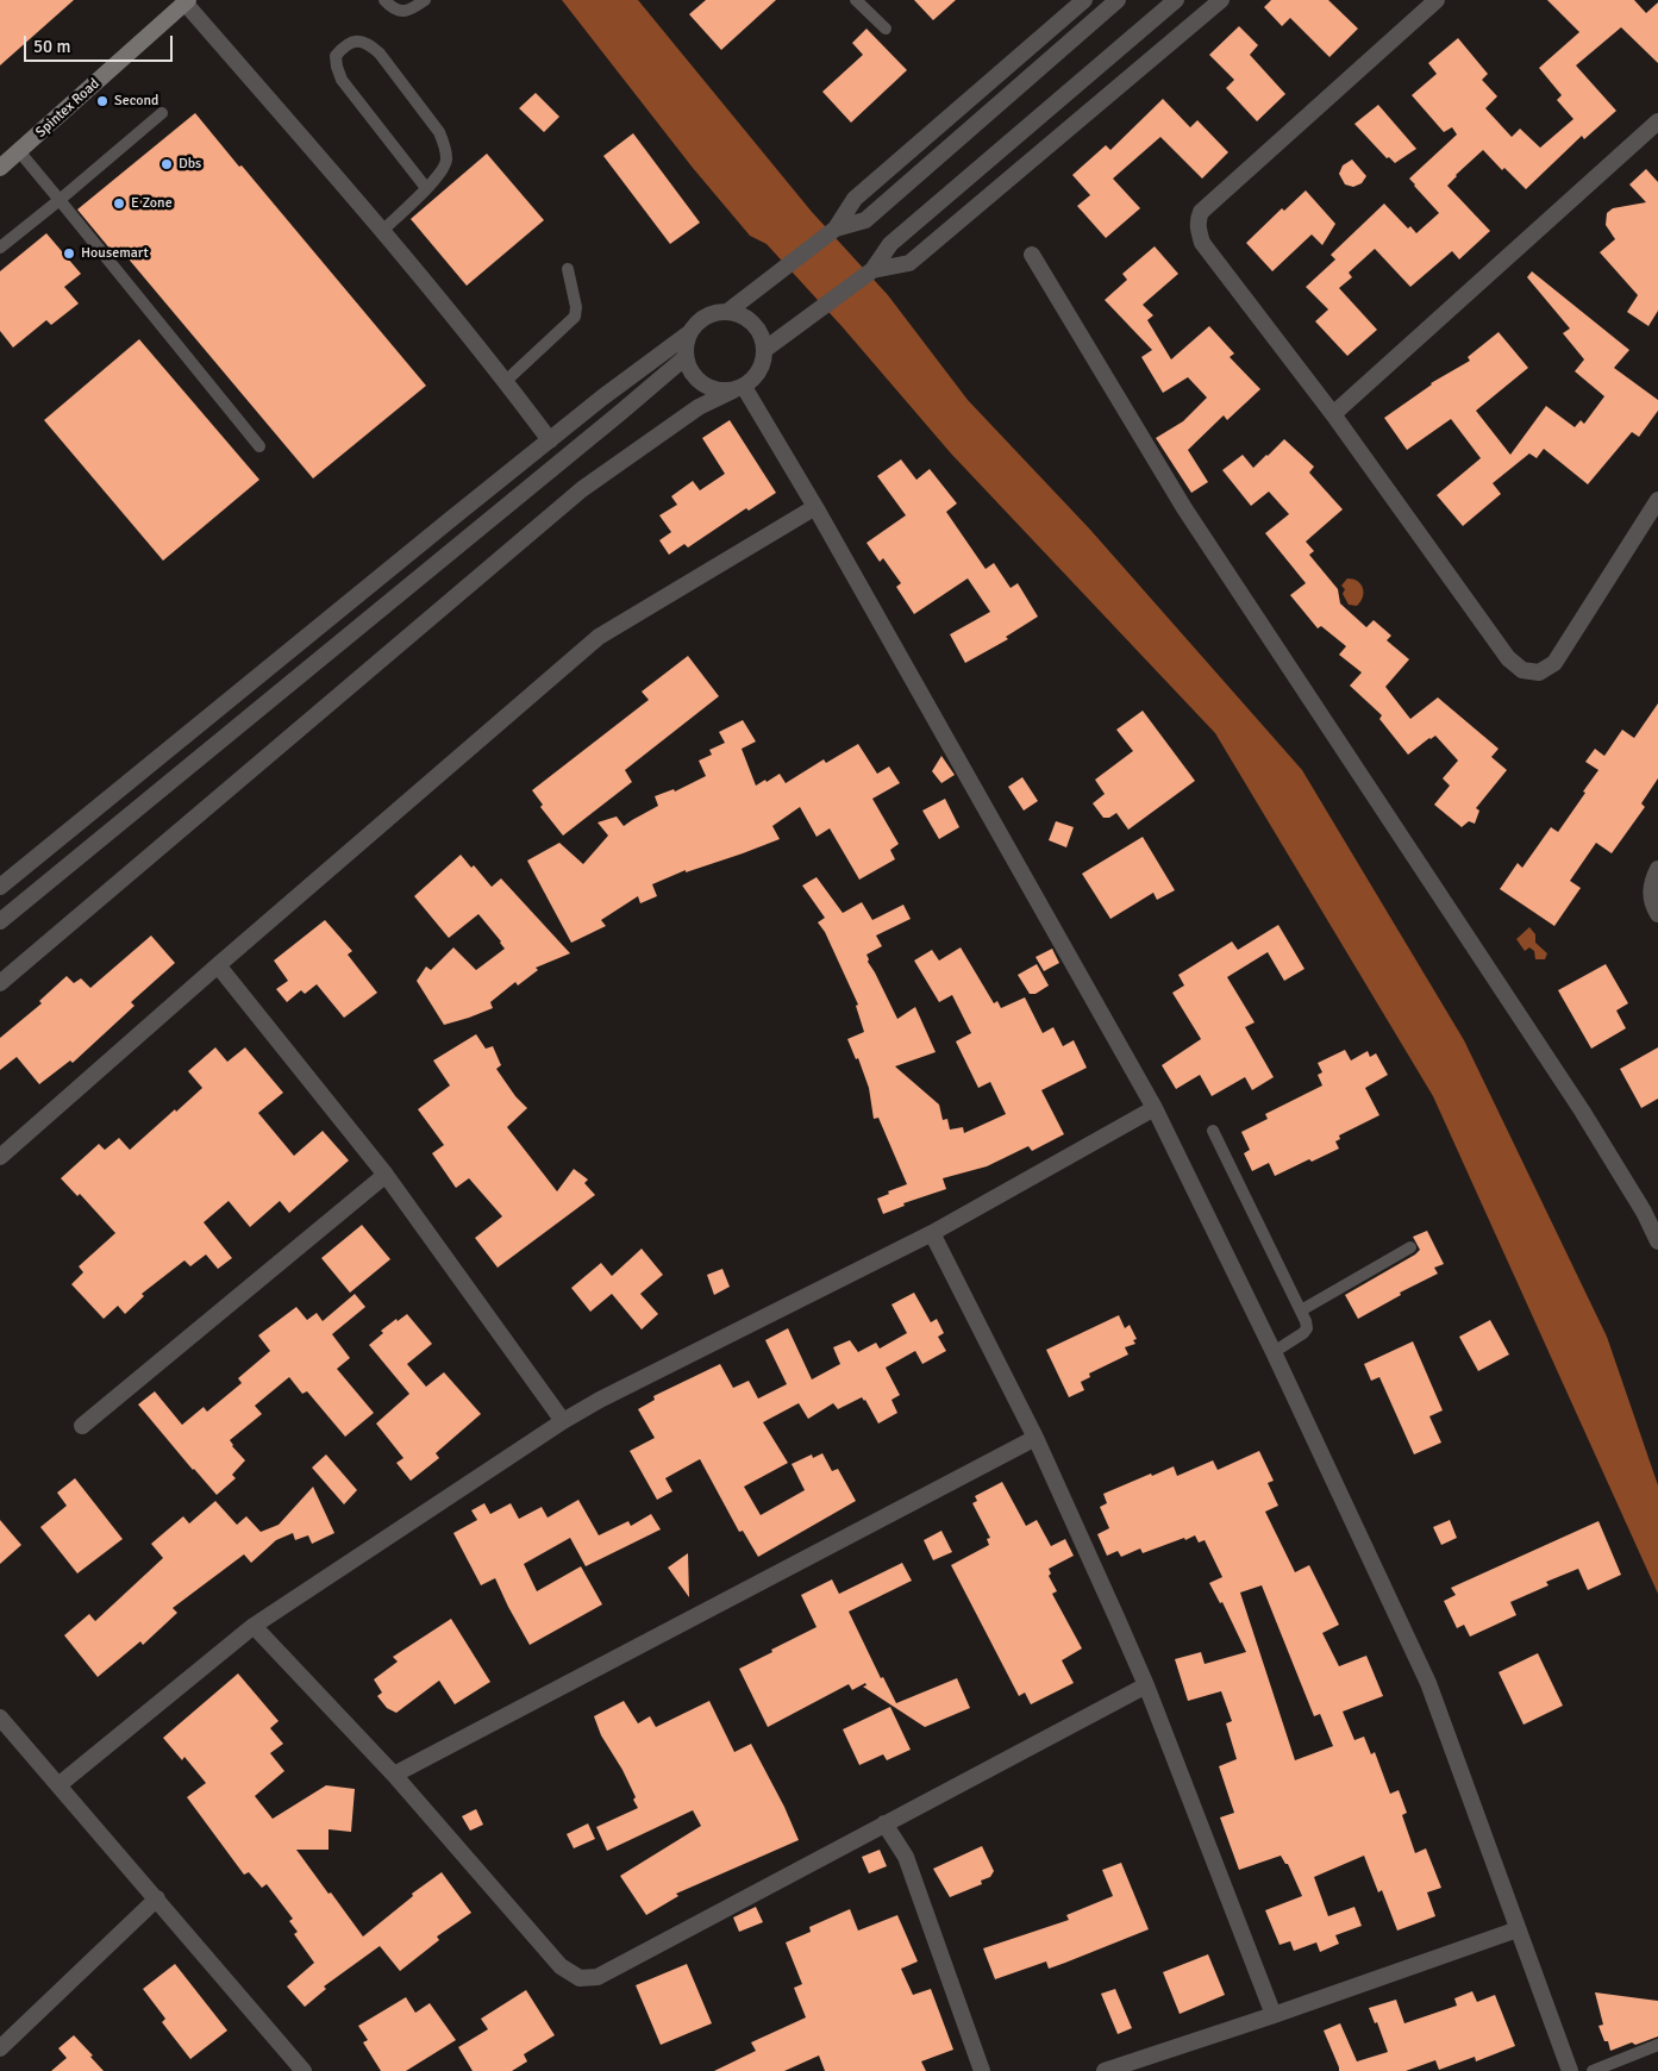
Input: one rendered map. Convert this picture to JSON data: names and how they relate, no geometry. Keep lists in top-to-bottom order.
{
  "streets": {
    "main road": ["Spintex Road"]
  },
  "places": [
    "Second",
    "Dbs",
    "E Zone",
    "Housemart"
  ],
  "scale_bar": "50 m"
}
